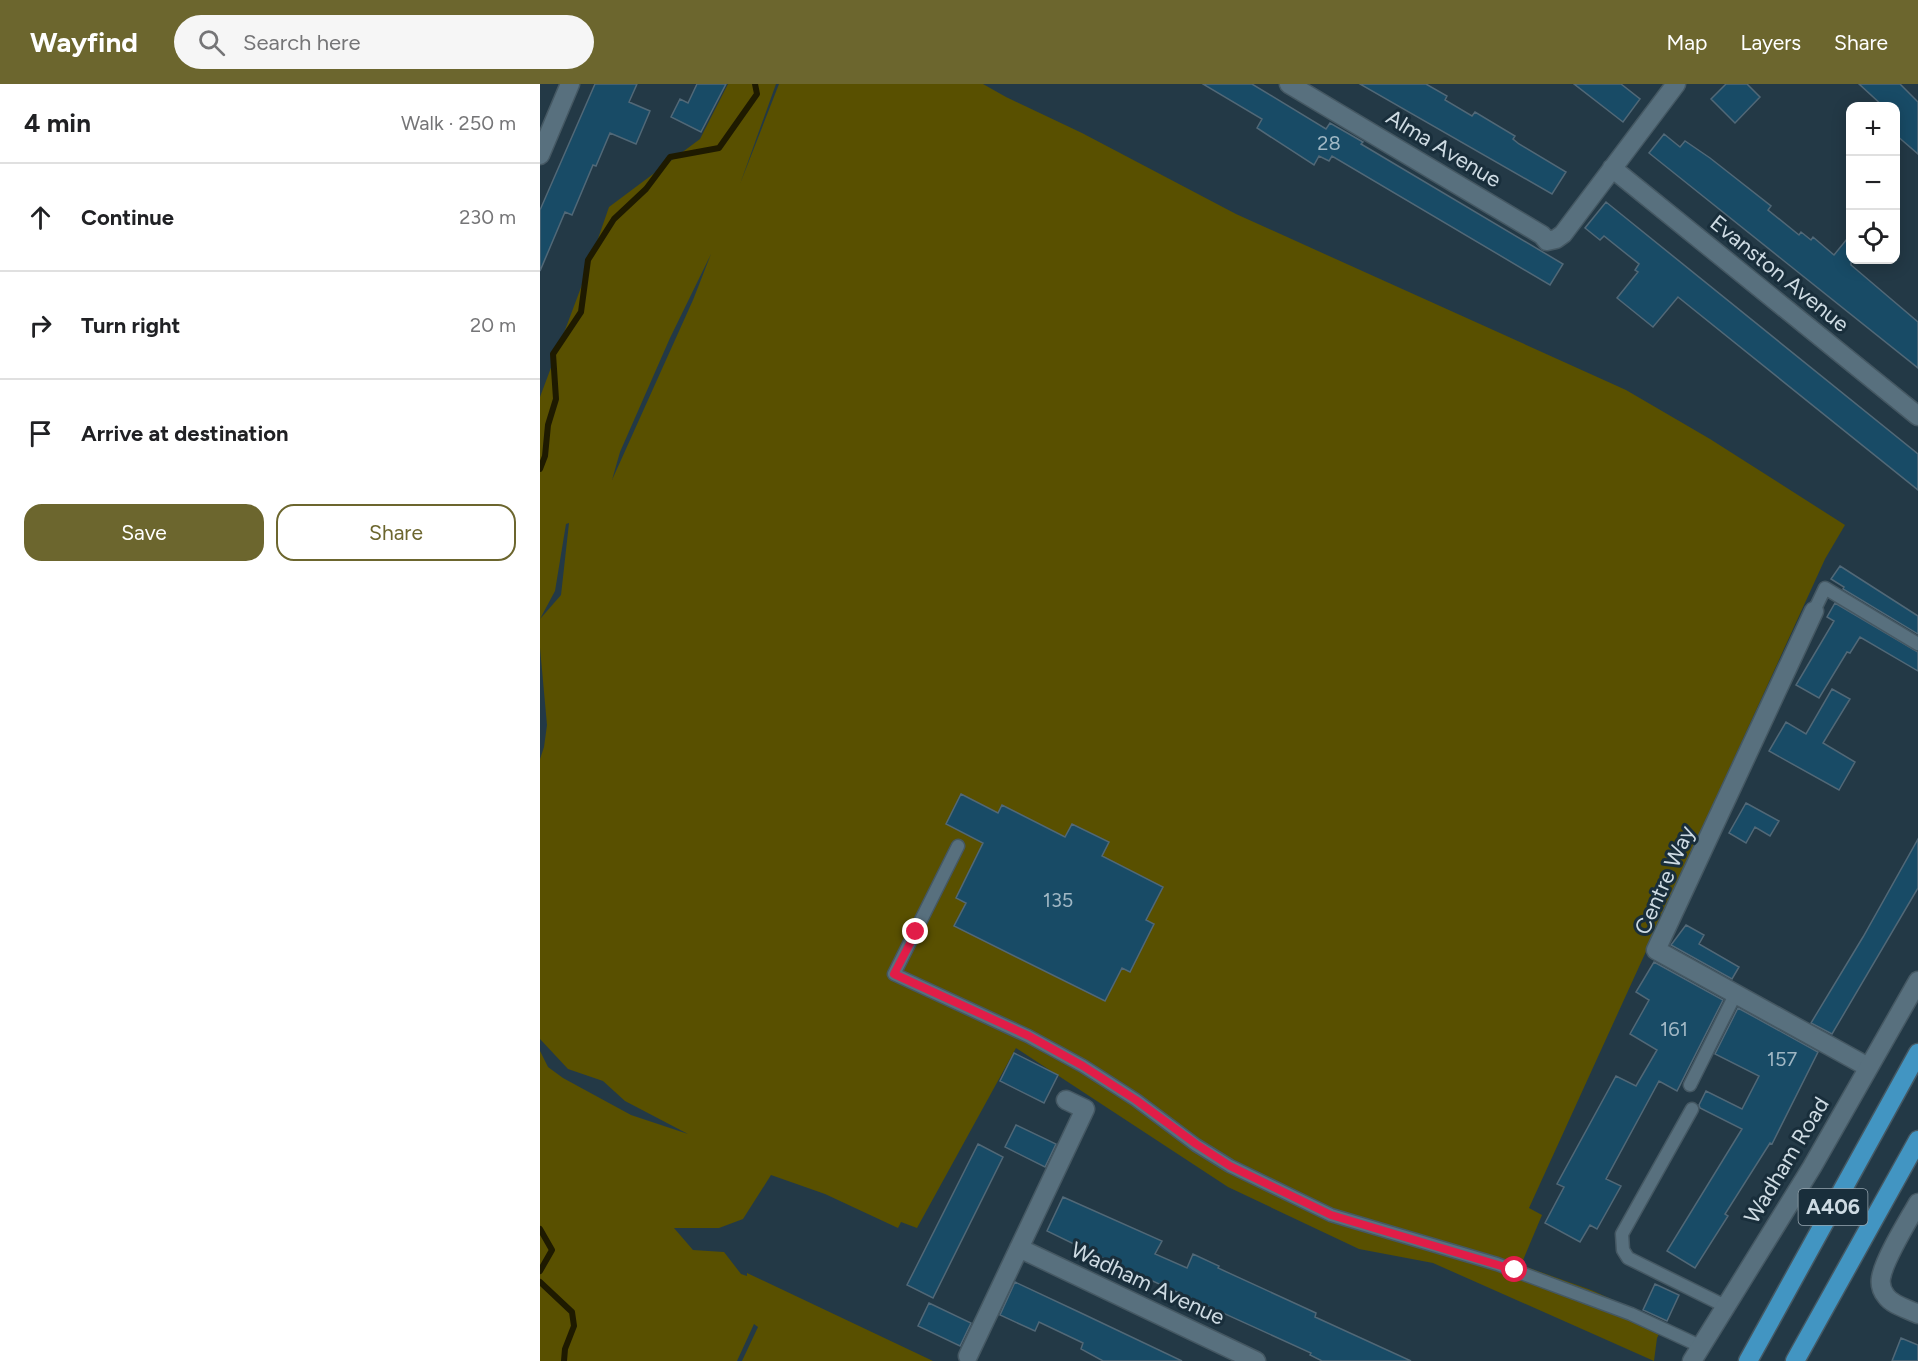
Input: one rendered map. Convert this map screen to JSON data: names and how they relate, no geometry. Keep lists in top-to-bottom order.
{
  "streets": {
    "highway": ["A406"],
    "street": [
      "Alma Avenue",
      "Evanston Avenue",
      "Centre Way",
      "Wadham Road",
      "Wadham Avenue"
    ]
  },
  "crossings": [
    ["Alma Avenue", "Evanston Avenue"],
    ["Centre Way", "Wadham Road"]
  ],
  "house_numbers": [
    "28",
    "135",
    "161",
    "157"
  ],
  "page": {
    "header": "Wayfind",
    "search": "Search here",
    "nav": ["Map", "Layers", "Share"],
    "heading": ["4 min", "Walk · 250 m"],
    "map_buttons": ["+", "−"],
    "list": [
      ["Continue", "230 m"],
      ["Turn right", "20 m"],
      "Arrive at destination"
    ],
    "buttons": ["Save", "Share"]
  }
}
